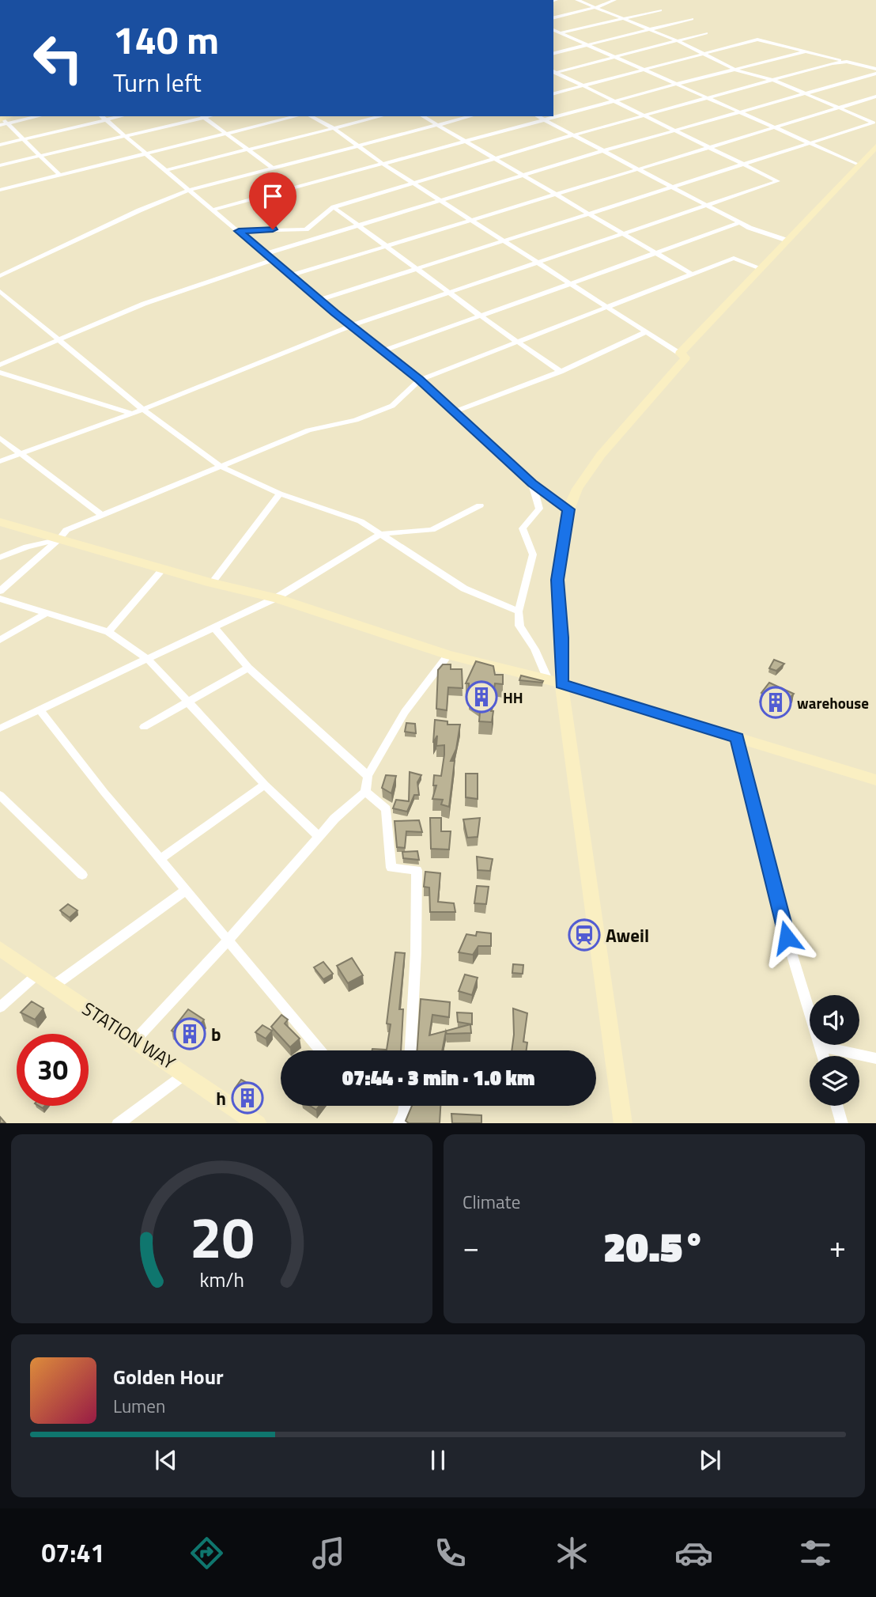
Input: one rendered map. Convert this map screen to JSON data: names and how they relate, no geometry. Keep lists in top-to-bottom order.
{
  "streets": {
    "street": ["STATION WAY"]
  },
  "places": {
    "building": [
      "HH",
      "warehouse",
      "b",
      "h"
    ],
    "station": ["Aweil"]
  },
  "page": {
    "turn": ["140 m", "Turn left"],
    "limit": "30",
    "trip": "07:44 · 3 min · 1.0 km",
    "tile": "Climate",
    "heat": ["−", "20.5°", "+"],
    "song": ["Golden Hour", "Lumen"],
    "tabs": "07:41",
    "gauge": ["20", "km/h"]
  }
}
